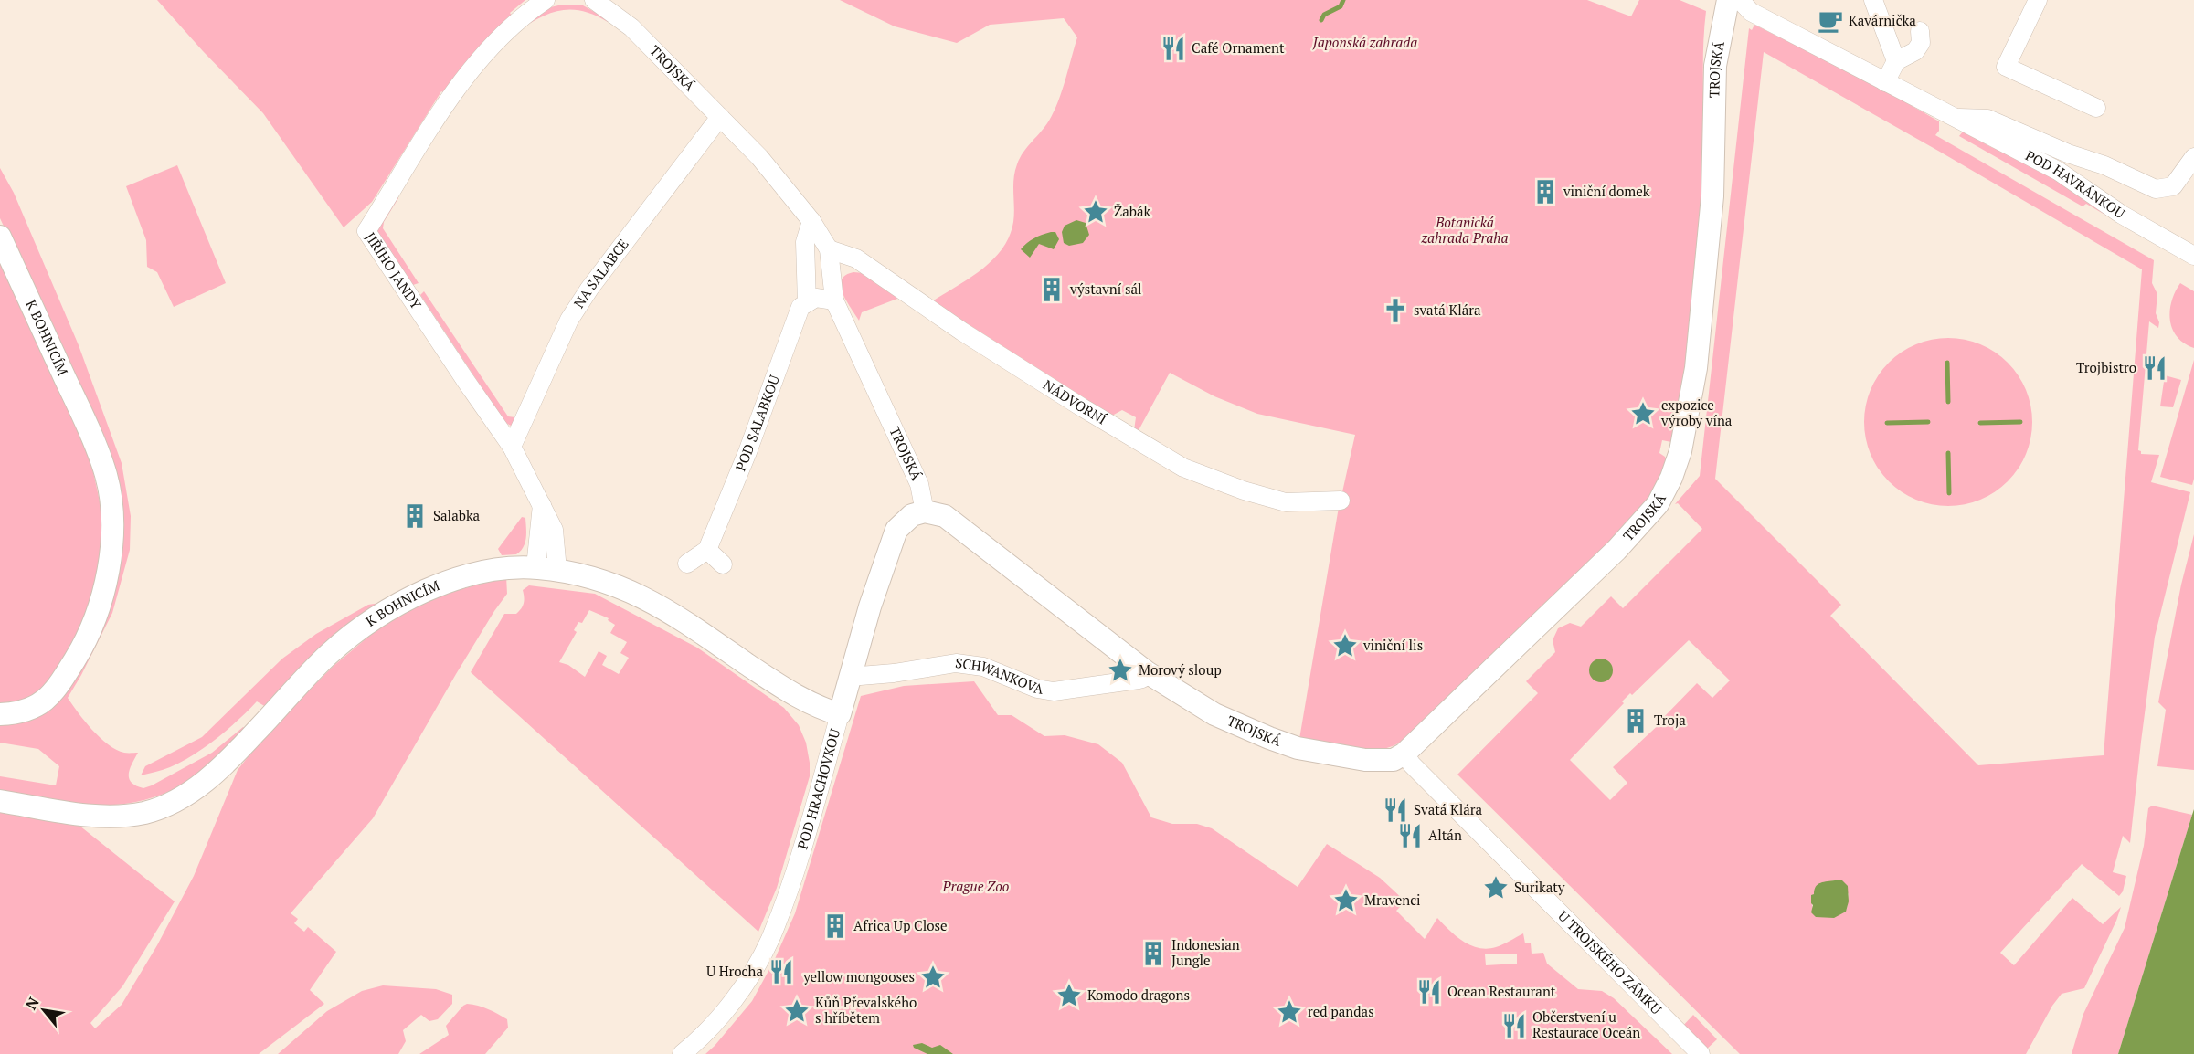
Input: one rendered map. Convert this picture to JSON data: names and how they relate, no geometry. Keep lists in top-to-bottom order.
{
  "streets": {
    "street": [
      "TROJSKÁ",
      "POD HAVRÁNKOU",
      "JIŘÍHO JANDY",
      "NA SALABCE",
      "K BOHNICÍM",
      "NÁDVORNÍ",
      "POD SALABKOU",
      "SCHWANKOVA",
      "POD HRACHOVKOU",
      "U TROJSKÉHO ZÁMKU"
    ]
  },
  "crossings": [
    ["TROJSKÁ", "NA SALABCE"],
    ["TROJSKÁ", "NÁDVORNÍ"],
    ["TROJSKÁ", "SCHWANKOVA"],
    ["TROJSKÁ", "POD HRACHOVKOU"],
    ["TROJSKÁ", "U TROJSKÉHO ZÁMKU"],
    ["JIŘÍHO JANDY", "NA SALABCE"],
    ["JIŘÍHO JANDY", "K BOHNICÍM"],
    ["K BOHNICÍM", "POD HRACHOVKOU"],
    ["SCHWANKOVA", "POD HRACHOVKOU"]
  ],
  "parks": ["Japonská zahrada", "Botanická zahrada Praha", "Prague Zoo"],
  "places": {
    "cafe": ["Kavárnička"],
    "restaurant": [
      "Café Ornament",
      "Trojbistro",
      "Svatá Klára",
      "Altán",
      "U Hrocha",
      "Ocean Restaurant",
      "Občerstvení u Restaurace Oceán"
    ],
    "building": [
      "viniční domek",
      "výstavní sál",
      "Salabka",
      "Troja",
      "Africa Up Close",
      "Indonesian Jungle"
    ],
    "place": [
      "Žabák",
      "expozice výroby vína",
      "viniční lis",
      "Morový sloup",
      "Surikaty",
      "Mravenci",
      "yellow mongooses",
      "Komodo dragons",
      "Kůň Převalského s hříbětem",
      "red pandas"
    ],
    "church": ["svatá Klára"]
  },
  "north": "top left"
}
